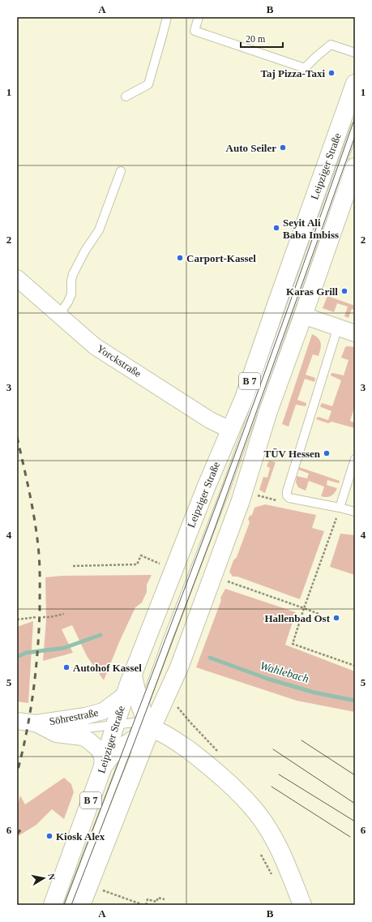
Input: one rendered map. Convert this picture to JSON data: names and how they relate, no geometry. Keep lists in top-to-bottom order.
{
  "streets": {
    "main road": ["Leipziger Straße", "B 7"],
    "street": ["Yorckstraße", "Söhrestraße"]
  },
  "crossings": [
    ["Leipziger Straße", "Yorckstraße"],
    ["Leipziger Straße", "Söhrestraße"]
  ],
  "water": ["Wahlebach"],
  "places": [
    "Taj Pizza-Taxi",
    "Auto Seiler",
    "Seyit Ali Baba Imbiss",
    "Carport-Kassel",
    "Karas Grill",
    "TÜV Hessen",
    "Hallenbad Ost",
    "Autohof Kassel",
    "Kiosk Alex"
  ],
  "scale_bar": "20 m",
  "north": "right",
  "grid": {
    "columns": ["A", "B"],
    "rows": [
      "1",
      "2",
      "3",
      "4",
      "5",
      "6"
    ]
  }
}
